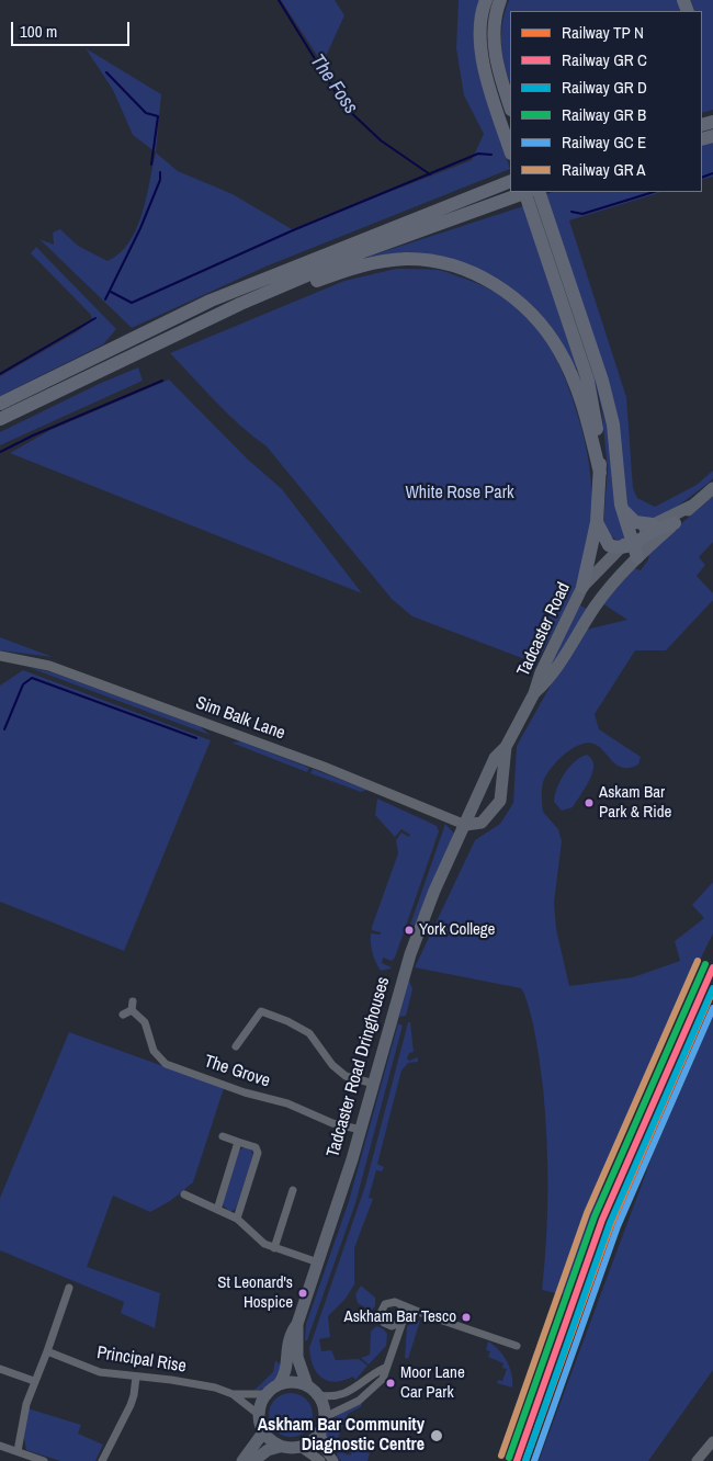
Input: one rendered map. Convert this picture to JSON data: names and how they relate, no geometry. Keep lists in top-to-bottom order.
{
  "streets": {
    "main road": ["Tadcaster Road", "Tadcaster Road Dringhouses"],
    "street": ["Sim Balk Lane", "The Grove", "Principal Rise"]
  },
  "crossings": [
    ["Tadcaster Road", "Sim Balk Lane"],
    ["Tadcaster Road", "Tadcaster Road Dringhouses"],
    ["Sim Balk Lane", "Tadcaster Road Dringhouses"],
    ["Tadcaster Road Dringhouses", "The Grove"],
    ["Tadcaster Road Dringhouses", "Principal Rise"]
  ],
  "water": ["The Foss"],
  "parks": ["White Rose Park"],
  "places": [
    "Askam Bar Park & Ride",
    "York College",
    "St Leonard's Hospice",
    "Askham Bar Tesco",
    "Moor Lane Car Park",
    "Askham Bar Community Diagnostic Centre"
  ],
  "legend": [
    "Railway TP N",
    "Railway GR C",
    "Railway GR D",
    "Railway GR B",
    "Railway GC E",
    "Railway GR A"
  ],
  "scale_bar": "100 m"
}
